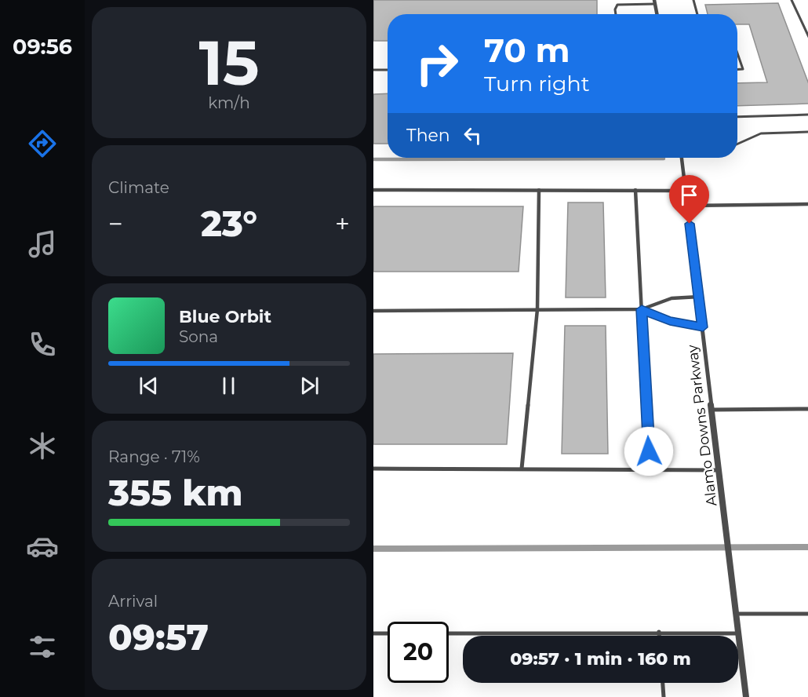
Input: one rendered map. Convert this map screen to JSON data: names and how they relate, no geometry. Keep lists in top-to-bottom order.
{
  "streets": {
    "street": ["Alamo Downs Parkway"]
  },
  "page": {
    "tabs": "09:56",
    "tile": [
      ["15", "km/h"],
      "Climate",
      ["Range · 71%", "355 km"],
      ["Arrival", "09:57"]
    ],
    "turn": ["70 m", "Turn right"],
    "then": "Then",
    "heat": ["−", "23°", "+"],
    "song": ["Blue Orbit", "Sona"],
    "limit": "20",
    "trip": "09:57 · 1 min · 160 m"
  }
}
